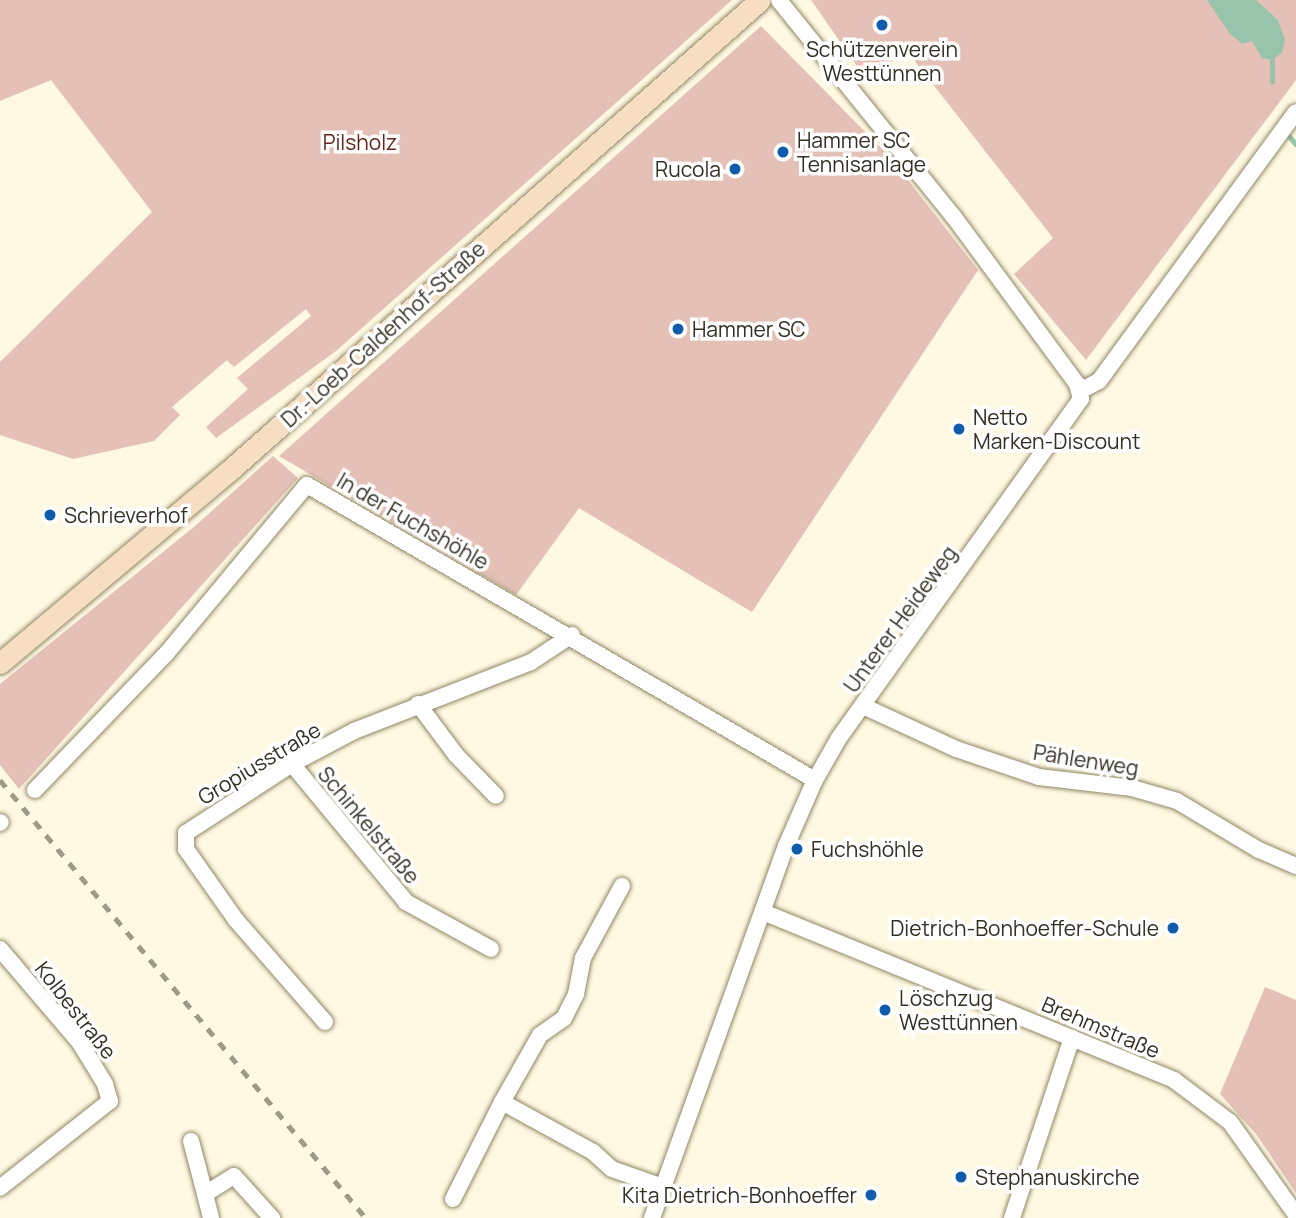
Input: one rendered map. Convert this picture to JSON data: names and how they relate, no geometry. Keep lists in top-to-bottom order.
{
  "streets": {
    "main road": ["Dr.-Loeb-Caldenhof-Straße"],
    "street": [
      "In der Fuchshöhle",
      "Unterer Heideweg",
      "Pählenweg",
      "Gropiusstraße",
      "Schinkelstraße",
      "Kolbestraße",
      "Brehmstraße"
    ]
  },
  "crossings": [
    ["In der Fuchshöhle", "Unterer Heideweg"],
    ["In der Fuchshöhle", "Gropiusstraße"],
    ["Unterer Heideweg", "Pählenweg"],
    ["Unterer Heideweg", "Brehmstraße"],
    ["Gropiusstraße", "Schinkelstraße"]
  ],
  "parks": ["Pilsholz"],
  "places": [
    "Schützenverein Westtünnen",
    "Hammer SC Tennisanlage",
    "Rucola",
    "Hammer SC",
    "Netto Marken-Discount",
    "Schrieverhof",
    "Fuchshöhle",
    "Dietrich-Bonhoeffer-Schule",
    "Löschzug Westtünnen",
    "Stephanuskirche",
    "Kita Dietrich-Bonhoeffer"
  ]
}
